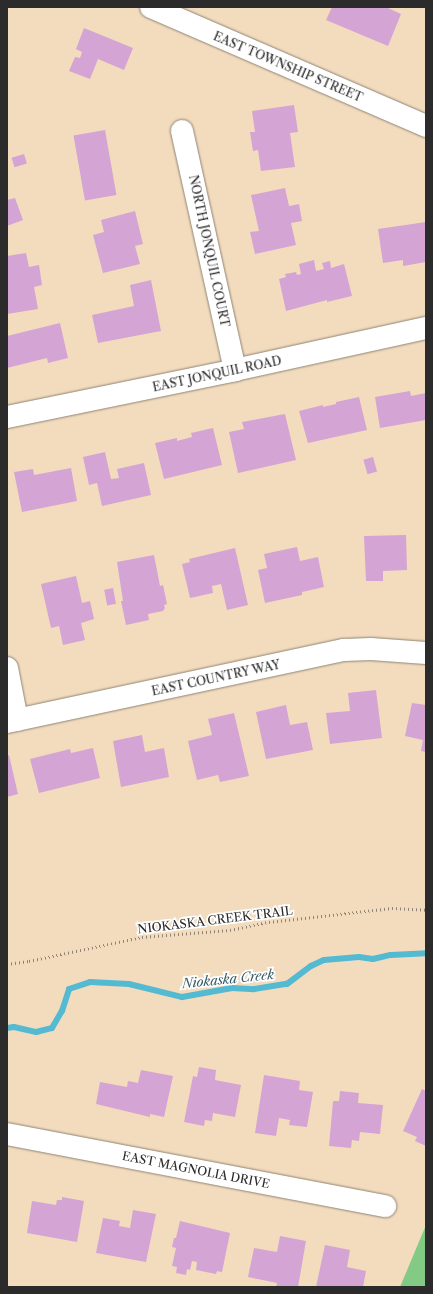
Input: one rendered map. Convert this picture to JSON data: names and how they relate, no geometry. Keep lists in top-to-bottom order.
{
  "streets": {
    "street": [
      "EAST TOWNSHIP STREET",
      "NORTH JONQUIL COURT",
      "EAST JONQUIL ROAD",
      "EAST COUNTRY WAY",
      "EAST MAGNOLIA DRIVE"
    ],
    "path": ["NIOKASKA CREEK TRAIL"]
  },
  "crossings": [
    ["NORTH JONQUIL COURT", "EAST JONQUIL ROAD"]
  ],
  "water": ["Niokaska Creek"]
}
